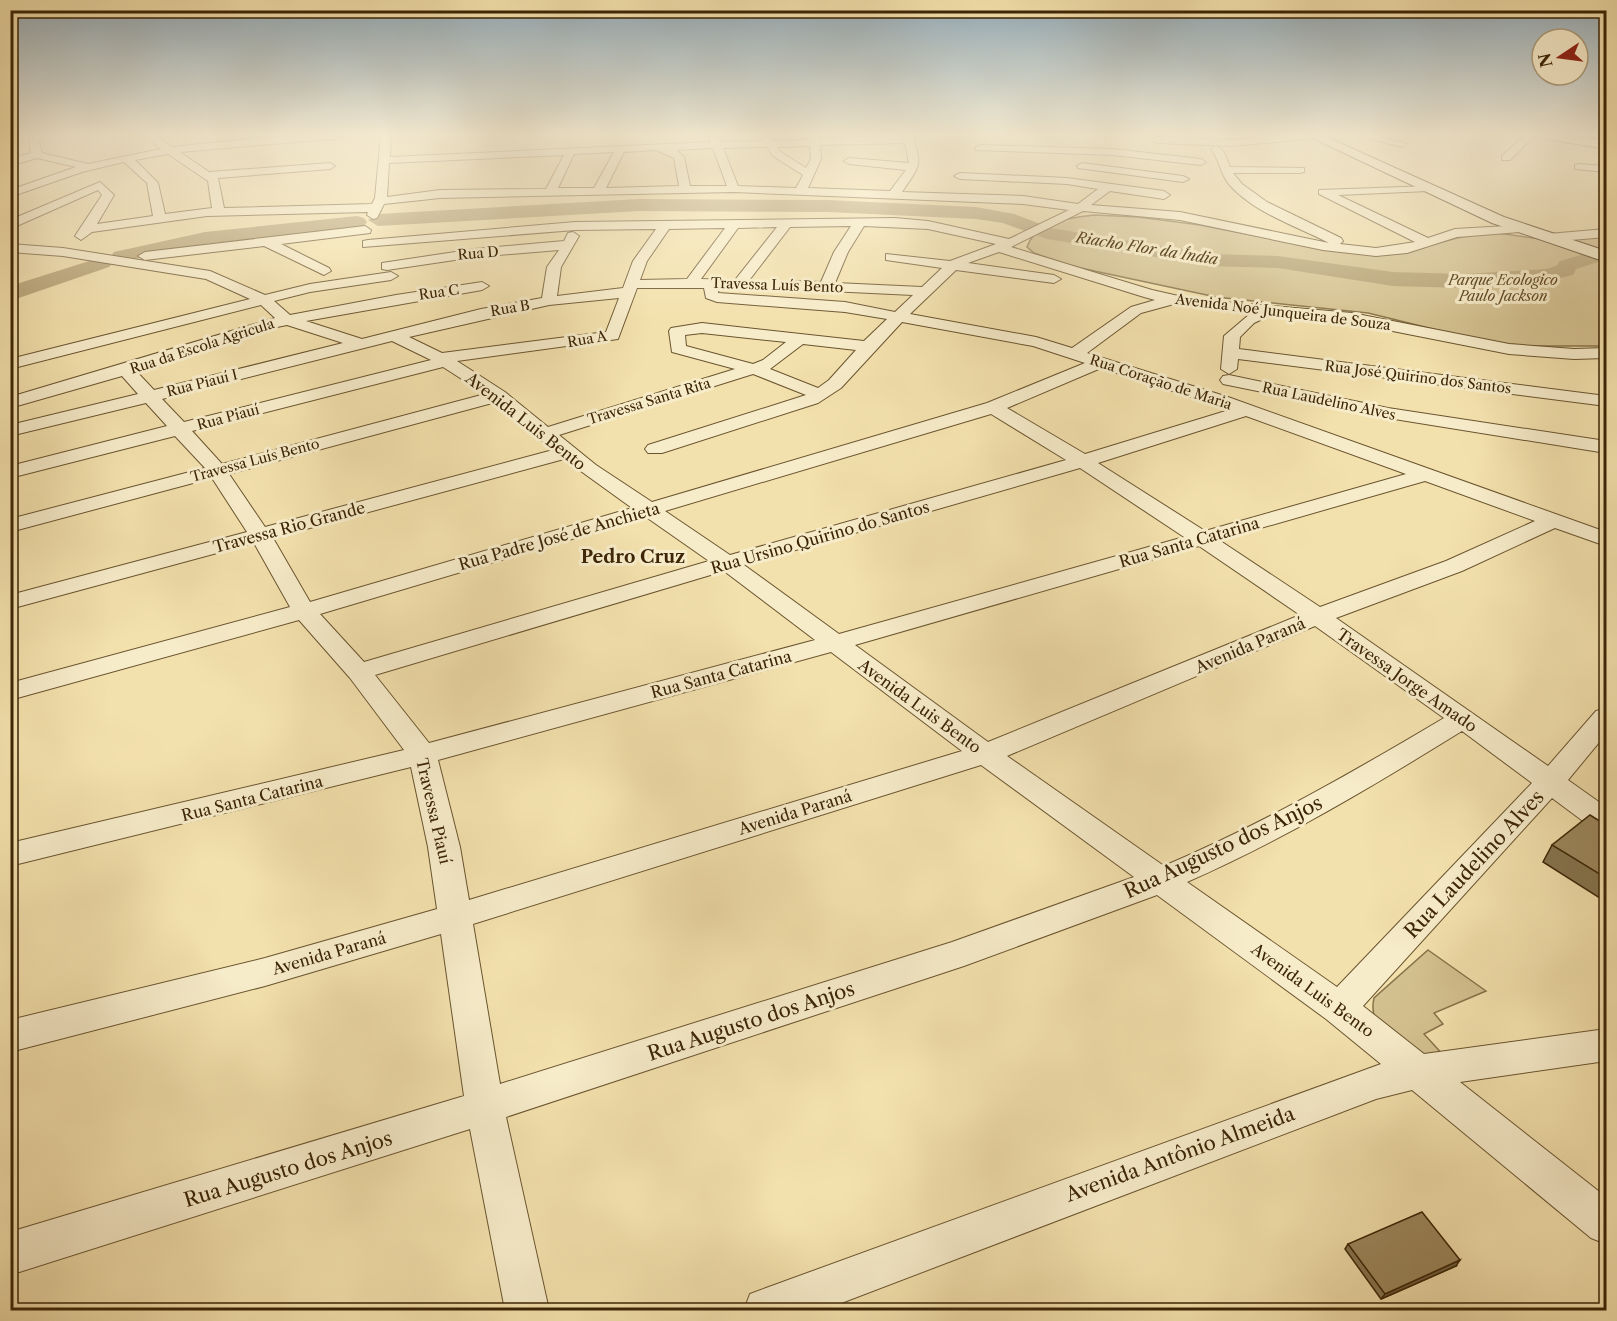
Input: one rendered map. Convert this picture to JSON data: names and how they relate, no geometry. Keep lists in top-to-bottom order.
{
  "streets": {
    "street": [
      "Rua D",
      "Travessa Luís Bento",
      "Rua C",
      "Rua B",
      "Avenida Noé Junqueira de Souza",
      "Rua A",
      "Rua da Escola Agricula",
      "Rua José Quirino dos Santos",
      "Rua Coração de Maria",
      "Rua Piauí I",
      "Travessa Santa Rita",
      "Rua Laudelino Alves",
      "Rua Piauí",
      "Avenida Luis Bento",
      "Travessa Rio Grande",
      "Rua Padre José de Anchieta",
      "Rua Ursino Quirino do Santos",
      "Rua Santa Catarina",
      "Avenida Paraná",
      "Travessa Jorge Amado",
      "Travessa Piauí",
      "Rua Augusto dos Anjos",
      "Avenida Antônio Almeida"
    ]
  },
  "crossings": [
    ["Travessa Luís Bento", "Rua B"],
    ["Travessa Luís Bento", "Rua A"],
    ["Travessa Luís Bento", "Rua Coração de Maria"],
    ["Travessa Luís Bento", "Avenida Luis Bento"],
    ["Travessa Luís Bento", "Travessa Piauí"],
    ["Rua C", "Rua da Escola Agricula"],
    ["Rua B", "Rua A"],
    ["Rua B", "Rua Piauí I"],
    ["Rua B", "Avenida Luis Bento"],
    ["Avenida Noé Junqueira de Souza", "Rua A"],
    ["Rua A", "Rua Piauí"],
    ["Rua A", "Avenida Luis Bento"],
    ["Rua da Escola Agricula", "Travessa Piauí"],
    ["Rua Coração de Maria", "Rua Padre José de Anchieta"],
    ["Rua Coração de Maria", "Rua Ursino Quirino do Santos"],
    ["Rua Coração de Maria", "Rua Santa Catarina"],
    ["Rua Coração de Maria", "Avenida Paraná"],
    ["Rua Piauí I", "Avenida Luis Bento"],
    ["Rua Piauí I", "Travessa Piauí"],
    ["Travessa Santa Rita", "Avenida Luis Bento"],
    ["Rua Laudelino Alves", "Avenida Luis Bento"],
    ["Rua Laudelino Alves", "Travessa Jorge Amado"],
    ["Rua Piauí", "Avenida Luis Bento"],
    ["Rua Piauí", "Travessa Piauí"],
    ["Avenida Luis Bento", "Travessa Rio Grande"],
    ["Avenida Luis Bento", "Rua Padre José de Anchieta"],
    ["Avenida Luis Bento", "Rua Ursino Quirino do Santos"],
    ["Avenida Luis Bento", "Rua Santa Catarina"],
    ["Avenida Luis Bento", "Avenida Paraná"],
    ["Avenida Luis Bento", "Rua Augusto dos Anjos"],
    ["Avenida Luis Bento", "Avenida Antônio Almeida"],
    ["Travessa Rio Grande", "Travessa Piauí"],
    ["Rua Padre José de Anchieta", "Travessa Jorge Amado"],
    ["Rua Padre José de Anchieta", "Travessa Piauí"],
    ["Rua Ursino Quirino do Santos", "Travessa Jorge Amado"],
    ["Rua Ursino Quirino do Santos", "Travessa Piauí"],
    ["Rua Santa Catarina", "Travessa Jorge Amado"],
    ["Rua Santa Catarina", "Travessa Piauí"],
    ["Avenida Paraná", "Travessa Jorge Amado"],
    ["Avenida Paraná", "Travessa Piauí"],
    ["Travessa Jorge Amado", "Rua Augusto dos Anjos"],
    ["Travessa Piauí", "Rua Augusto dos Anjos"]
  ],
  "districts": ["Pedro Cruz"],
  "water": ["Riacho Flor da Índia"],
  "parks": ["Parque Ecologico Paulo Jackson"],
  "north": "left"
}
